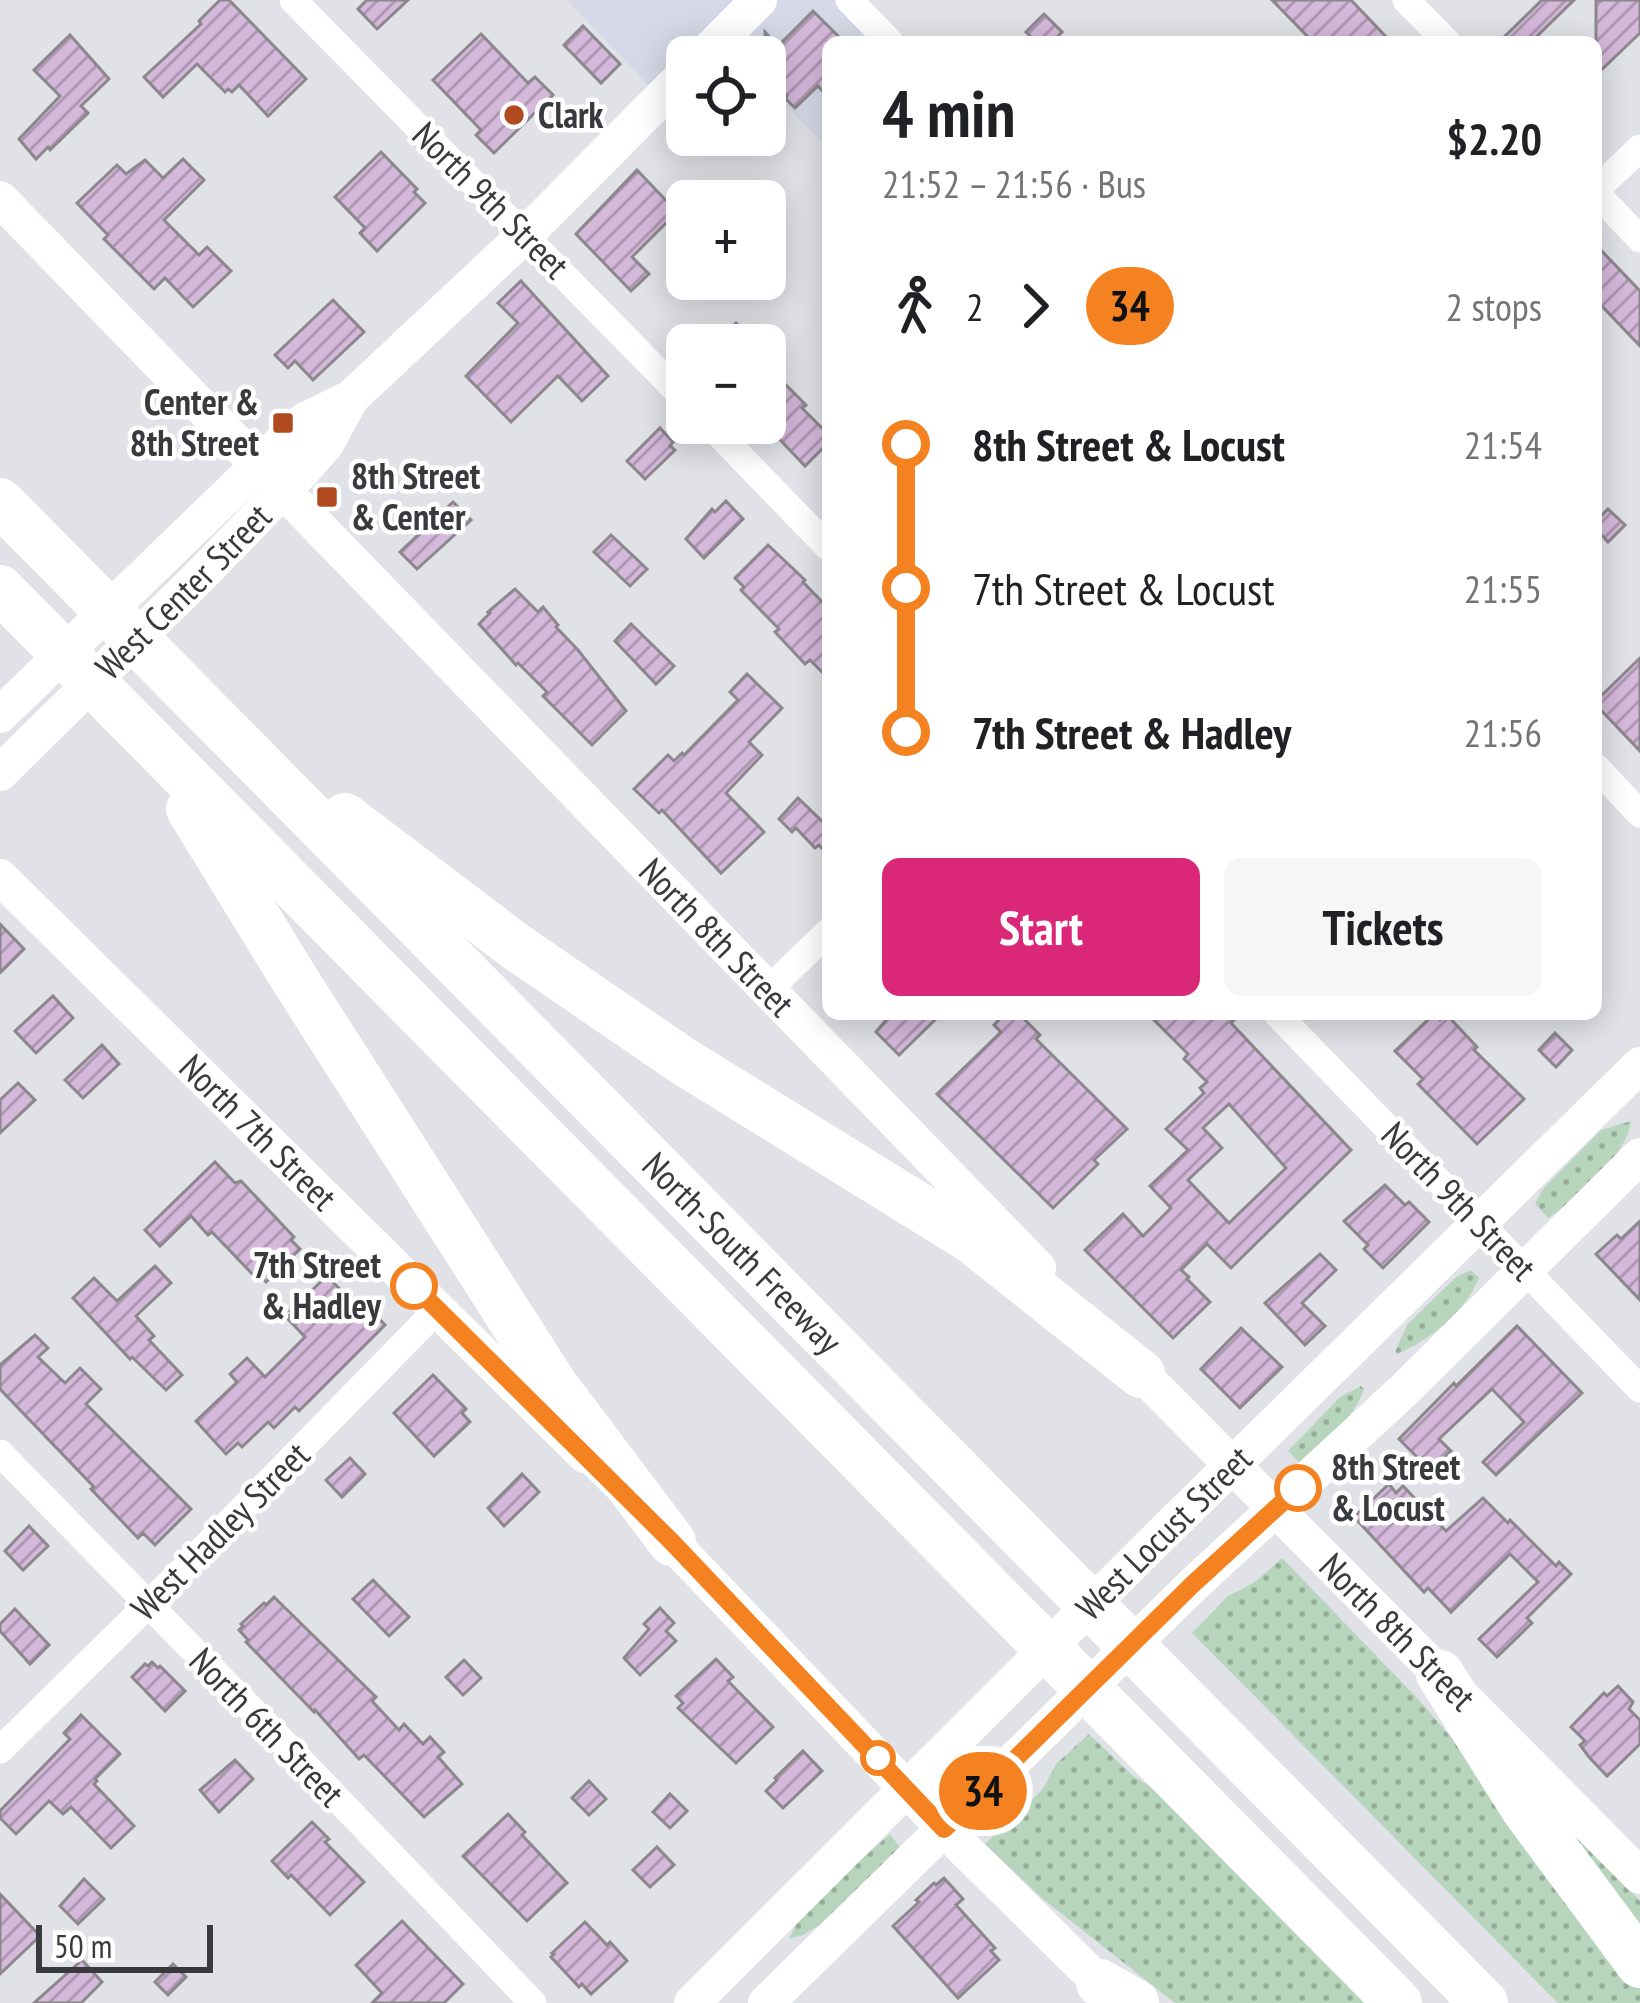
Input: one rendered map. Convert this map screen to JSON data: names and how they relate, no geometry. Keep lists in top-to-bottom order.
{
  "streets": {
    "highway": ["North-South Freeway"],
    "street": [
      "North 9th Street",
      "West Center Street",
      "North 8th Street",
      "North 7th Street",
      "West Hadley Street",
      "West Locust Street",
      "North 6th Street"
    ]
  },
  "crossings": [
    ["North 9th Street", "West Center Street"],
    ["North 9th Street", "West Locust Street"],
    ["West Center Street", "North 8th Street"],
    ["North 8th Street", "West Locust Street"],
    ["North 7th Street", "West Hadley Street"],
    ["North 7th Street", "West Locust Street"],
    ["West Hadley Street", "North 6th Street"]
  ],
  "places": {
    "other": ["Clark", "7th Street & Hadley", "8th Street & Locust"],
    "transit": ["Center & 8th Street", "8th Street & Center"]
  },
  "lines": ["bus line 34"],
  "scale_bar": "50 m",
  "page": {
    "on_map": "34",
    "map_buttons": ["+", "−"],
    "heading": ["4 min", "21:52 – 21:56 · Bus", "$2.20"],
    "legs": ["2", "34", "2 stops"],
    "list": [
      {
        "name": "8th Street & Locust",
        "value": "21:54"
      },
      {
        "name": "7th Street & Locust",
        "value": "21:55"
      },
      {
        "name": "7th Street & Hadley",
        "value": "21:56"
      }
    ],
    "buttons": ["Start", "Tickets"],
    "scale": "50 m"
  }
}
